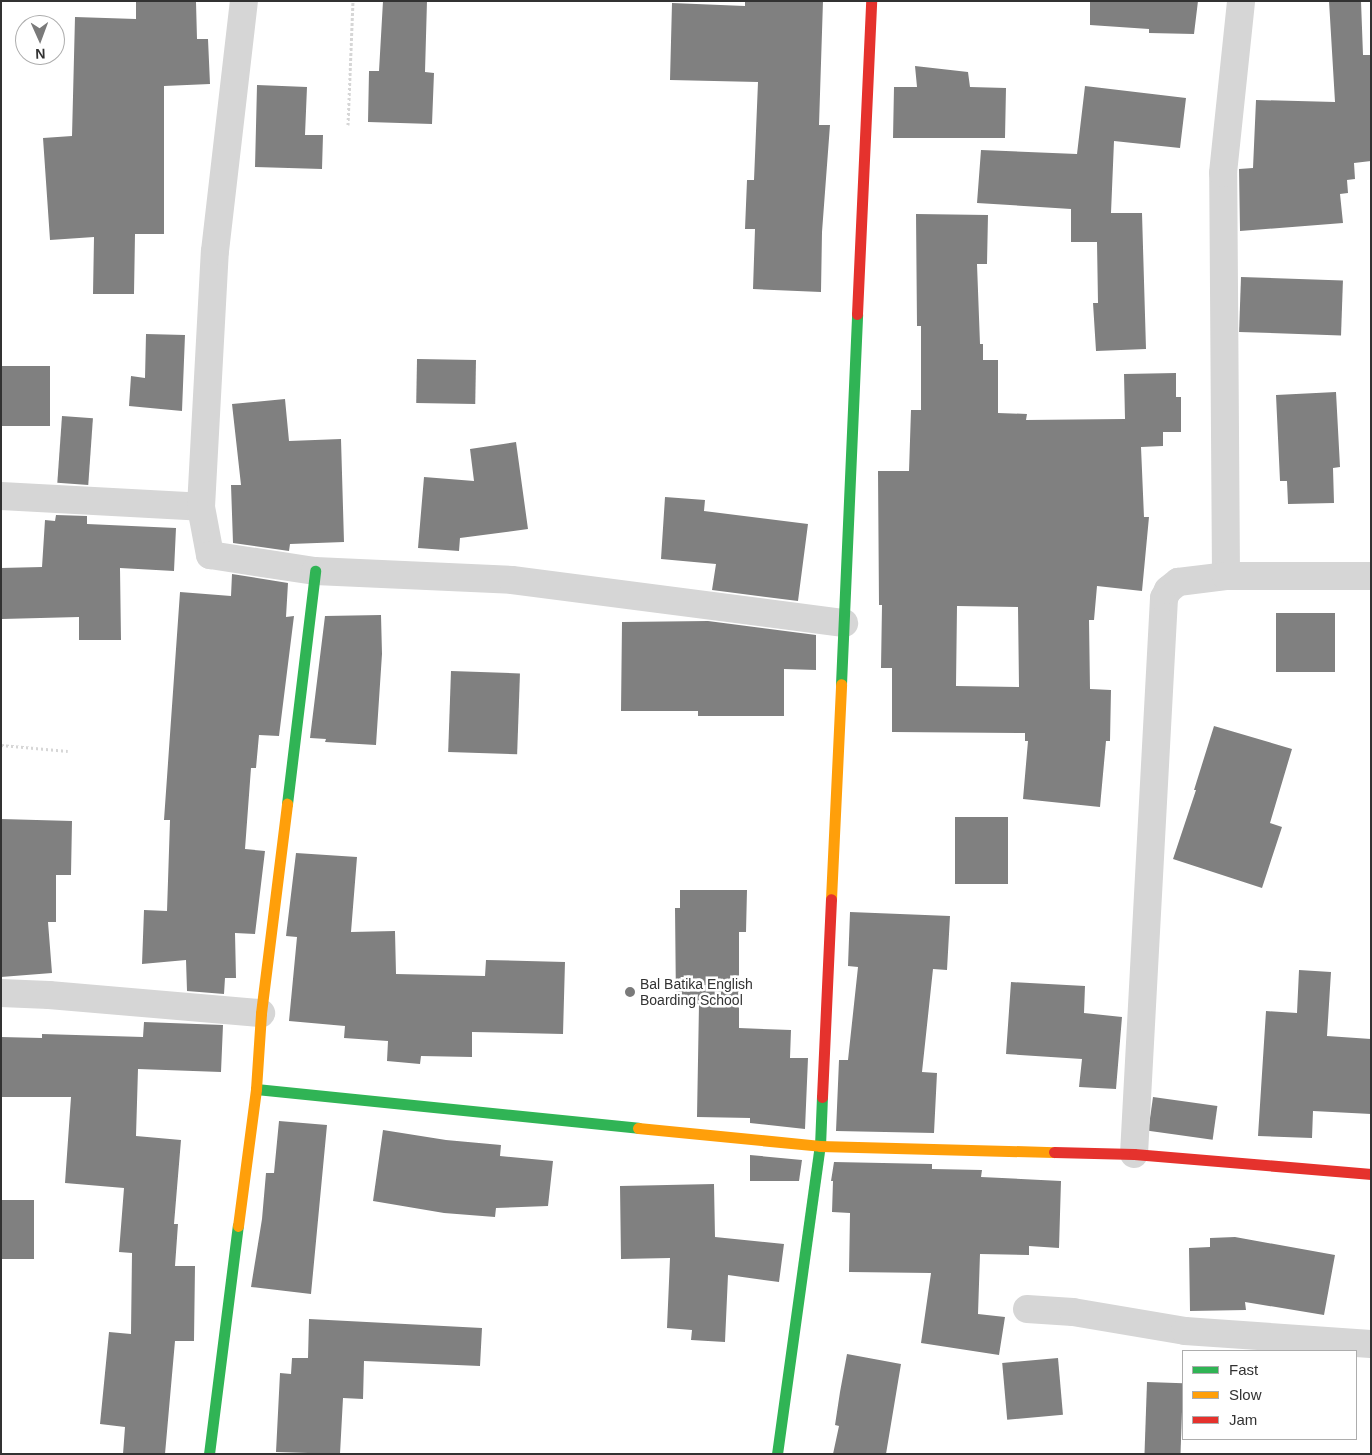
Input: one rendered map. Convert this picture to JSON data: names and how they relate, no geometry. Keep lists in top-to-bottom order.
{
  "places": ["Bal Batika English Boarding School"],
  "legend": ["Fast", "Slow", "Jam"],
  "north": "bottom"
}
